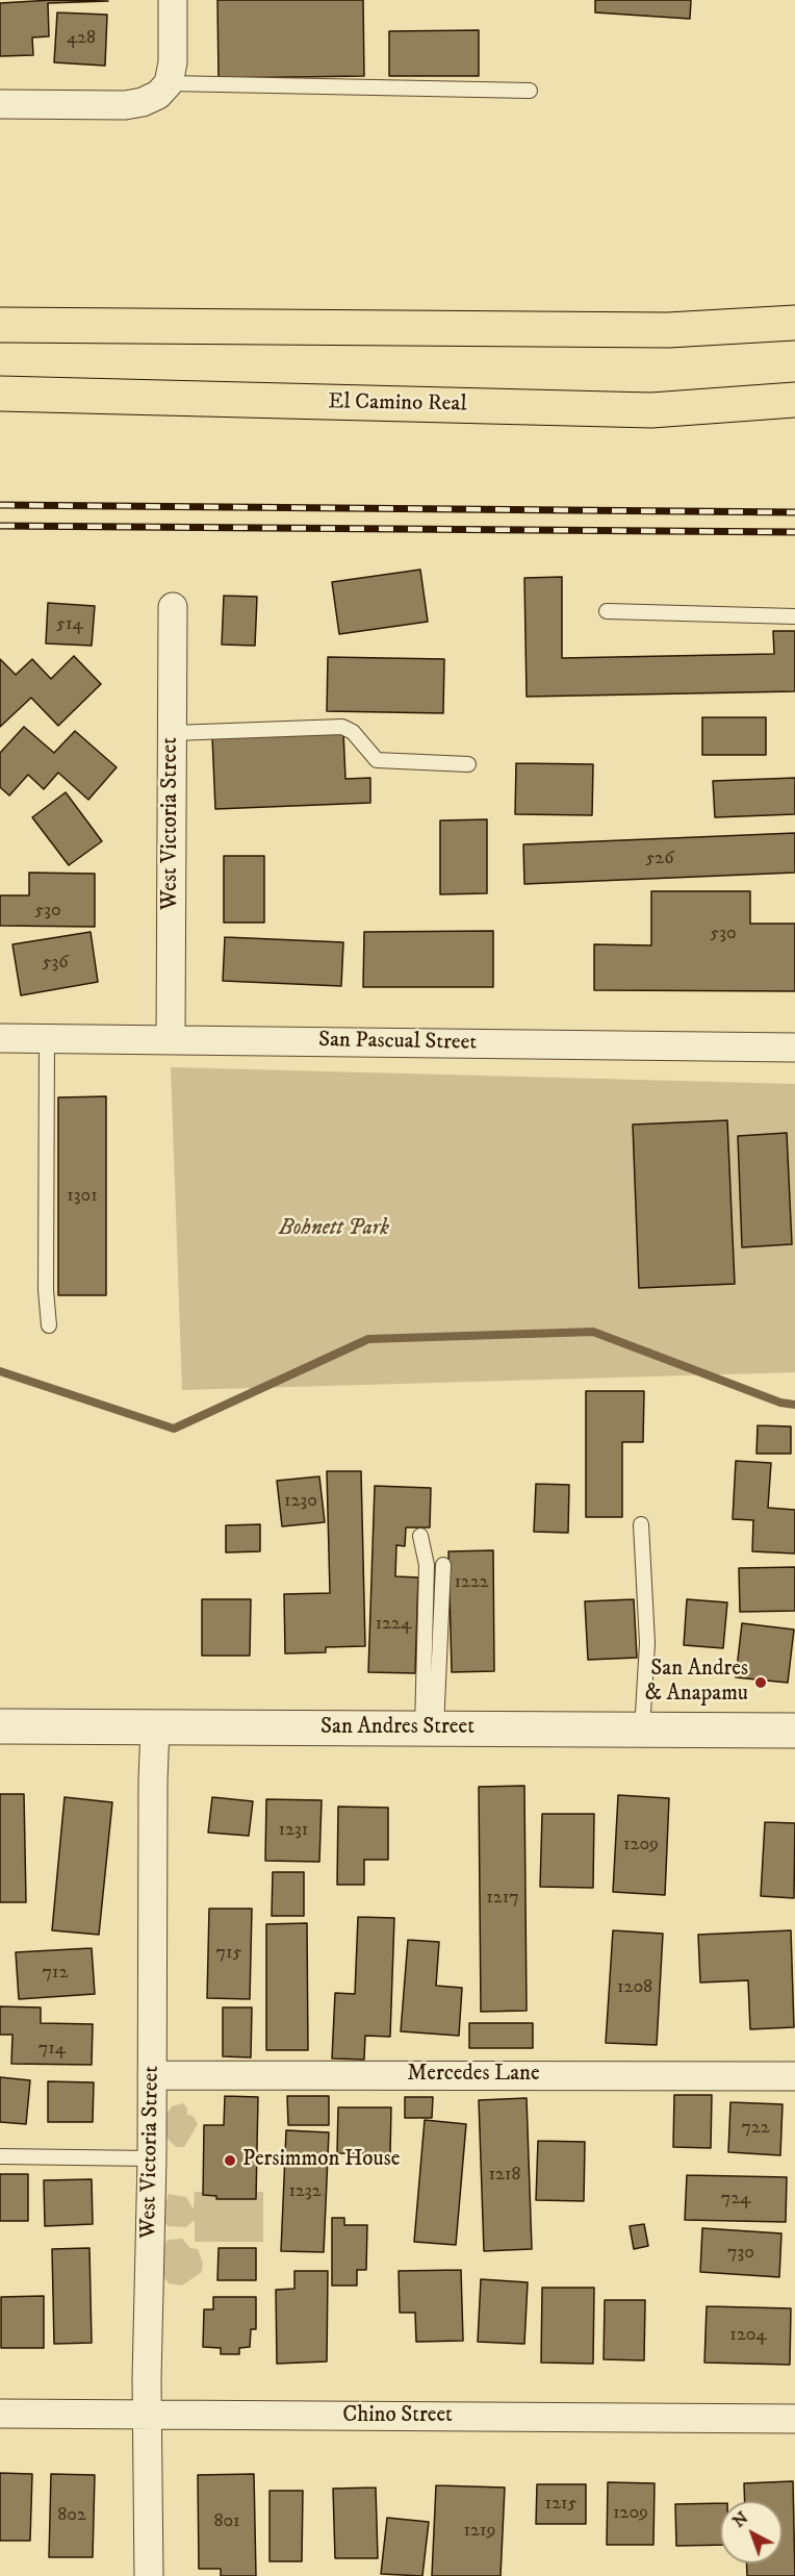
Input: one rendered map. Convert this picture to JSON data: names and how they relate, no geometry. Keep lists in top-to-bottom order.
{
  "streets": {
    "highway": ["El Camino Real"],
    "street": [
      "West Victoria Street",
      "San Pascual Street",
      "San Andres Street",
      "Mercedes Lane",
      "Chino Street"
    ]
  },
  "crossings": [
    ["West Victoria Street", "San Pascual Street"],
    ["West Victoria Street", "San Andres Street"],
    ["West Victoria Street", "Mercedes Lane"],
    ["West Victoria Street", "Chino Street"]
  ],
  "parks": ["Bohnett Park"],
  "places": ["San Andres & Anapamu", "Persimmon House"],
  "house_numbers": [
    "428",
    "514",
    "526",
    "530",
    "530",
    "536",
    "1301",
    "1230",
    "1222",
    "1224",
    "1231",
    "1209",
    "1217",
    "715",
    "712",
    "1208",
    "714",
    "722",
    "1218",
    "1232",
    "724",
    "730",
    "1204",
    "1215",
    "1209",
    "802",
    "801",
    "1219"
  ],
  "north": "top left"
}
